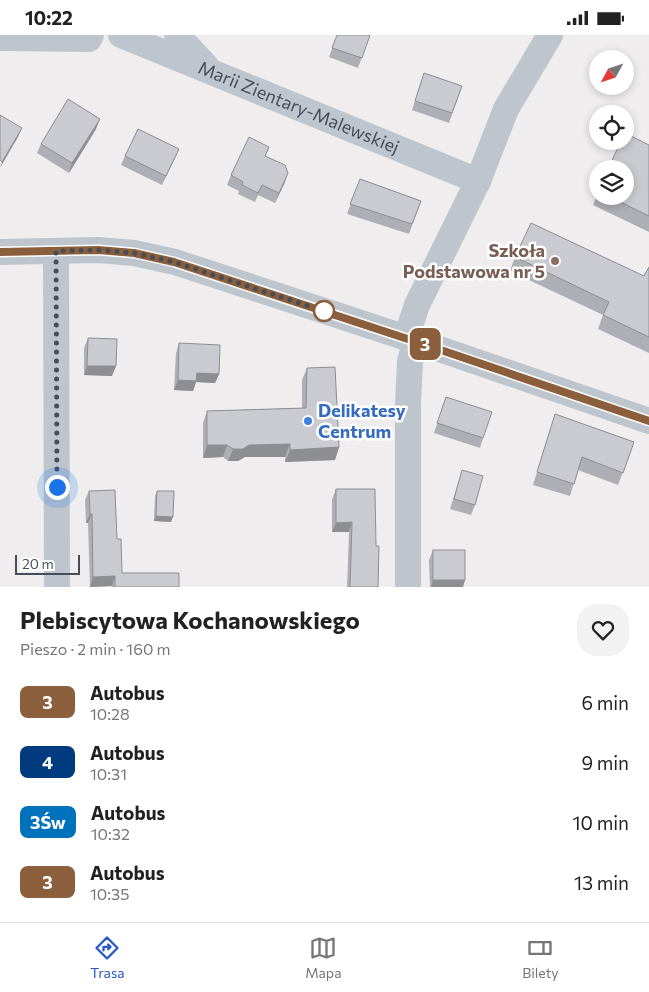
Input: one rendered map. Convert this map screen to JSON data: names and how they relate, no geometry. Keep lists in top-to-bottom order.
{
  "streets": {
    "street": ["Marii Zientary-Malewskiej"]
  },
  "places": ["Szkoła Podstawowa nr 5", "Delikatesy Centrum"],
  "lines": ["bus line 3"],
  "scale_bar": "20 m",
  "north": "bottom left",
  "page": {
    "status": "10:22",
    "on_map": "3",
    "scale": "20 m",
    "heading": ["Plebiscytowa Kochanowskiego", "Pieszo · 2 min · 160 m"],
    "list": [
      {
        "mark": "3",
        "name": "Autobus",
        "note": "10:28",
        "value": "6 min"
      },
      {
        "mark": "4",
        "name": "Autobus",
        "note": "10:31",
        "value": "9 min"
      },
      {
        "mark": "3Św",
        "name": "Autobus",
        "note": "10:32",
        "value": "10 min"
      },
      {
        "mark": "3",
        "name": "Autobus",
        "note": "10:35",
        "value": "13 min"
      }
    ],
    "tabs": ["Trasa", "Mapa", "Bilety"]
  }
}
